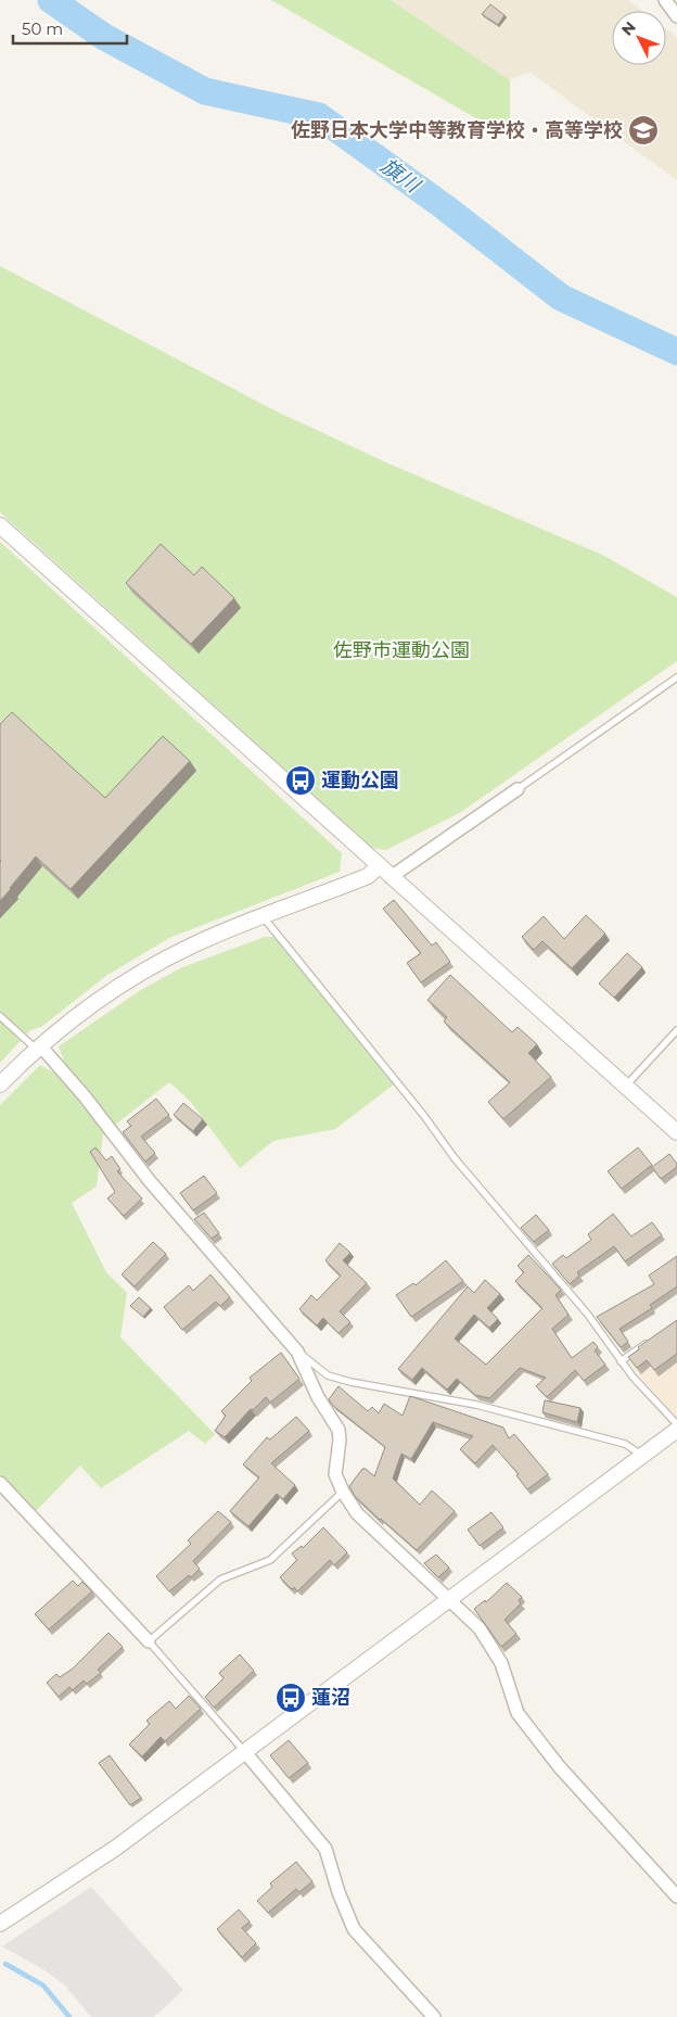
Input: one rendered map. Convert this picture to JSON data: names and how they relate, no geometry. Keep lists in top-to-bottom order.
{
  "water": ["旗川"],
  "parks": ["佐野市運動公園"],
  "places": {
    "school or university": ["佐野日本大学中等教育学校・高等学校"],
    "bus stop": ["運動公園", "蓮沼"]
  },
  "scale_bar": "50 m",
  "north": "top left"
}
